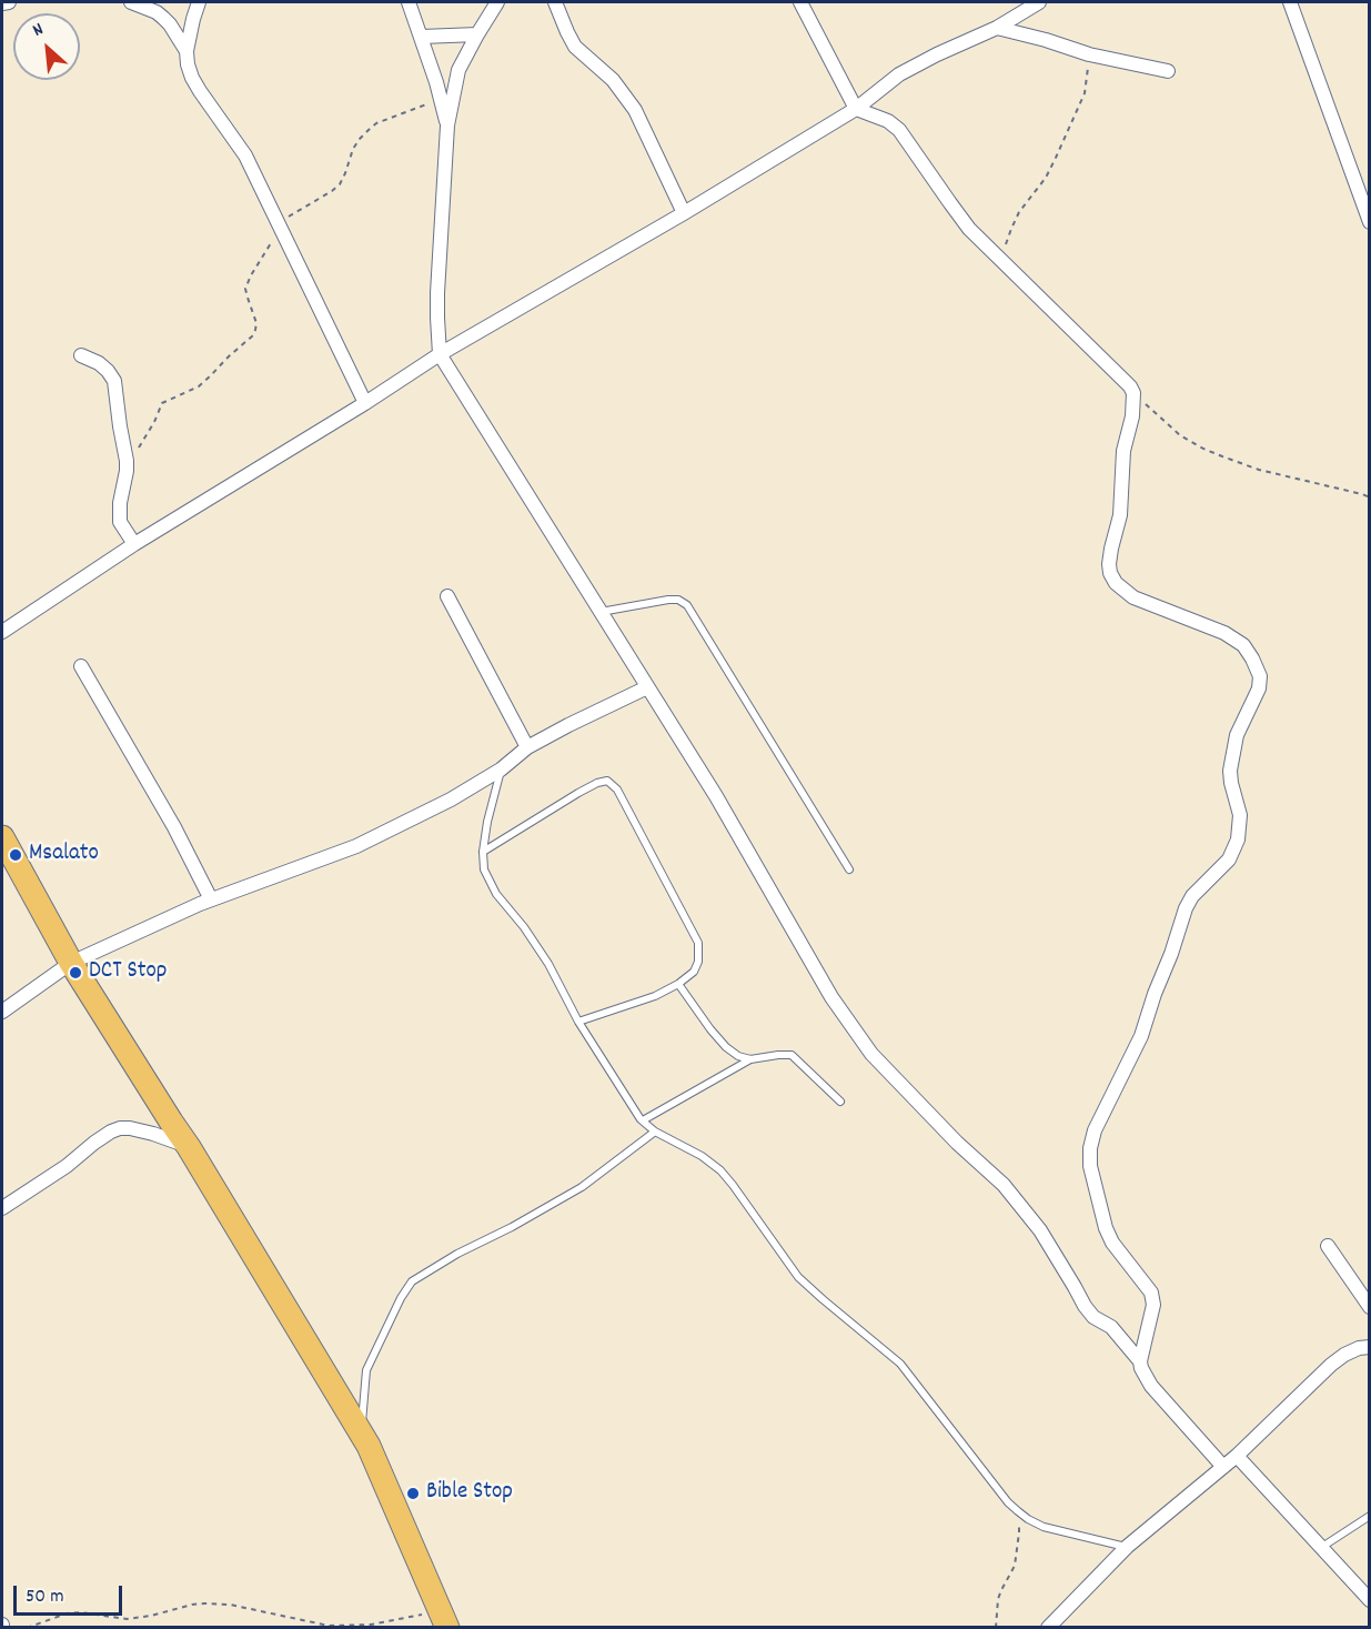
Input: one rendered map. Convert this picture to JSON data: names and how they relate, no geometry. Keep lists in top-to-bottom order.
{
  "places": ["Msalato", "DCT Stop", "Bible Stop"],
  "scale_bar": "50 m",
  "north": "top left"
}
